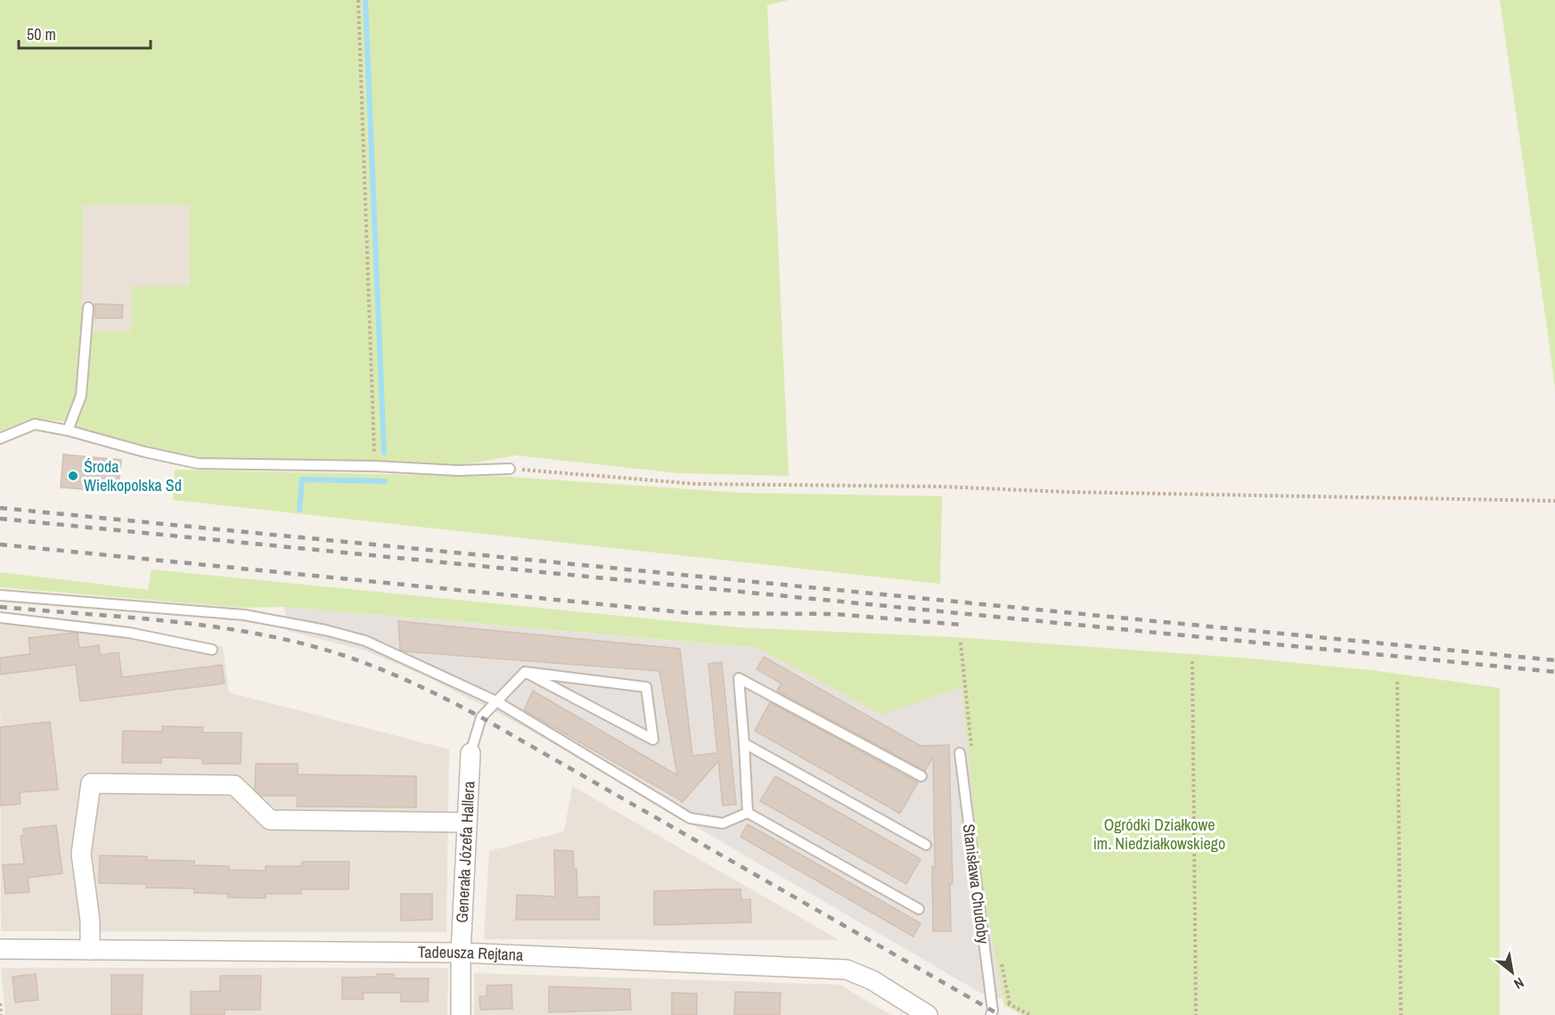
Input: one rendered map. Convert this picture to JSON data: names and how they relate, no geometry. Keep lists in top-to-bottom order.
{
  "streets": {
    "street": ["Generała Józefa Hallera", "Tadeusza Rejtana"],
    "lane": ["Stanisława Chudoby"]
  },
  "crossings": [
    ["Generała Józefa Hallera", "Tadeusza Rejtana"]
  ],
  "parks": ["Ogródki Działkowe im. Niedziałkowskiego"],
  "places": ["Środa Wielkopolska Sd"],
  "scale_bar": "50 m",
  "north": "bottom right"
}
